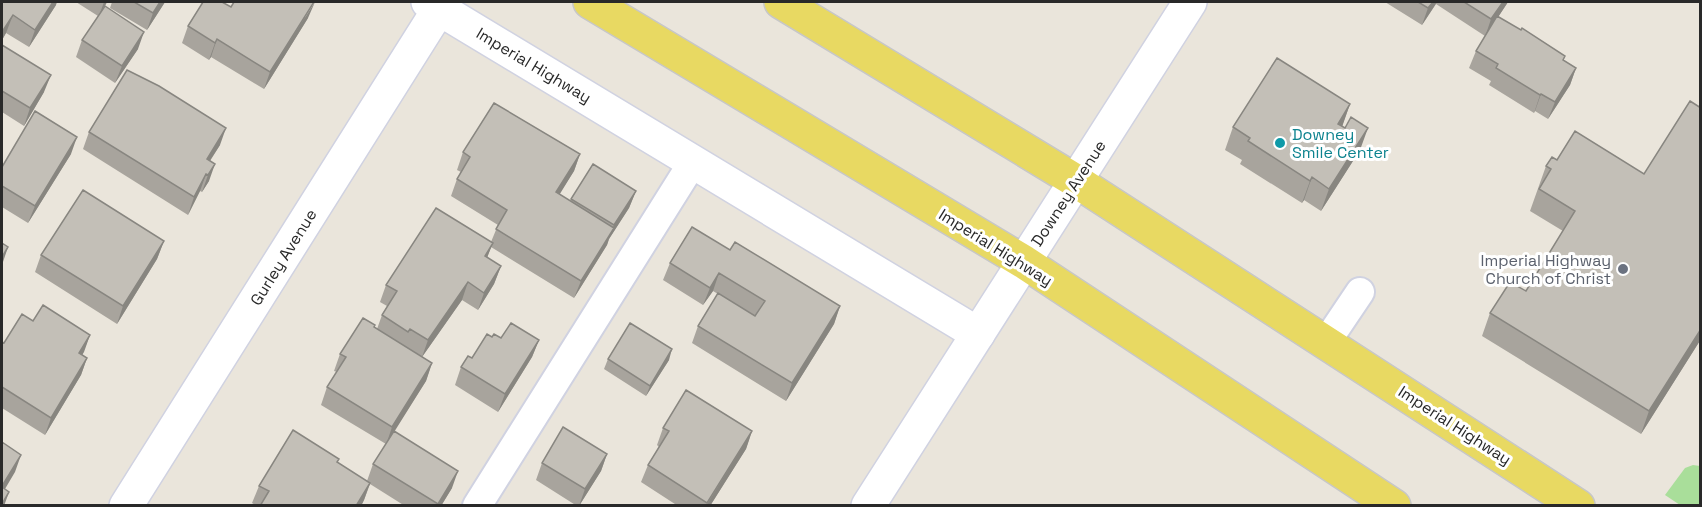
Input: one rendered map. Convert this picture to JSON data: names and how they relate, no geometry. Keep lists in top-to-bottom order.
{
  "streets": {
    "main road": ["Imperial Highway"],
    "street": ["Downey Avenue", "Gurley Avenue"]
  },
  "crossings": [
    ["Imperial Highway", "Downey Avenue"],
    ["Imperial Highway", "Gurley Avenue"]
  ],
  "places": ["Downey Smile Center", "Imperial Highway Church of Christ"]
}
